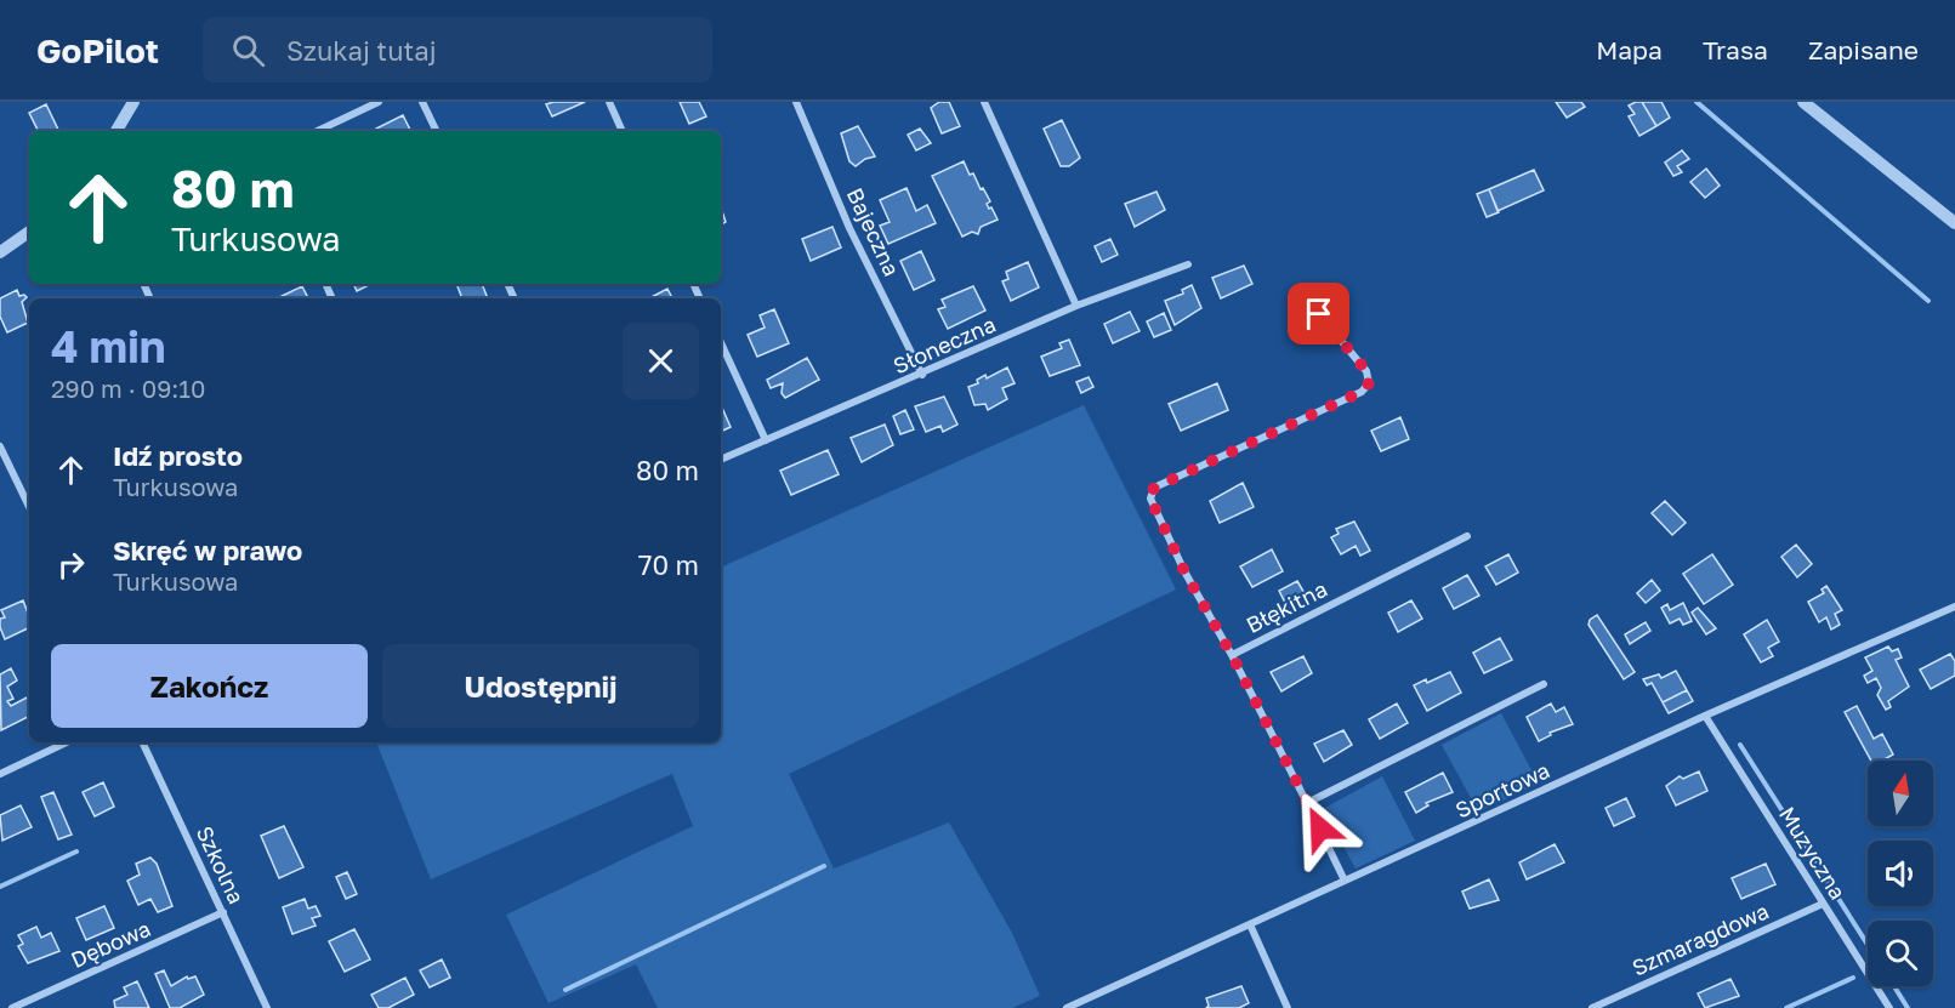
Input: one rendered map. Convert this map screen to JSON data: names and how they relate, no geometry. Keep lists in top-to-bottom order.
{
  "streets": {
    "street": [
      "Bajeczna",
      "Słoneczna",
      "Błękitna",
      "Sportowa",
      "Muzyczna",
      "Szkolna",
      "Szmaragdowa",
      "Dębowa"
    ]
  },
  "crossings": [
    ["Bajeczna", "Słoneczna"],
    ["Błękitna", "Sportowa"],
    ["Sportowa", "Muzyczna"],
    ["Muzyczna", "Szmaragdowa"],
    ["Szkolna", "Dębowa"]
  ],
  "north": "top",
  "page": {
    "header": "GoPilot",
    "search": "Szukaj tutaj",
    "nav": ["Mapa", "Trasa", "Zapisane"],
    "turn": ["80 m", "Turkusowa"],
    "heading": ["4 min", "290 m · 09:10"],
    "list": [
      {
        "name": "Idź prosto",
        "note": "Turkusowa",
        "value": "80 m"
      },
      {
        "name": "Skręć w prawo",
        "note": "Turkusowa",
        "value": "70 m"
      }
    ],
    "buttons": ["Zakończ", "Udostępnij"]
  }
}
